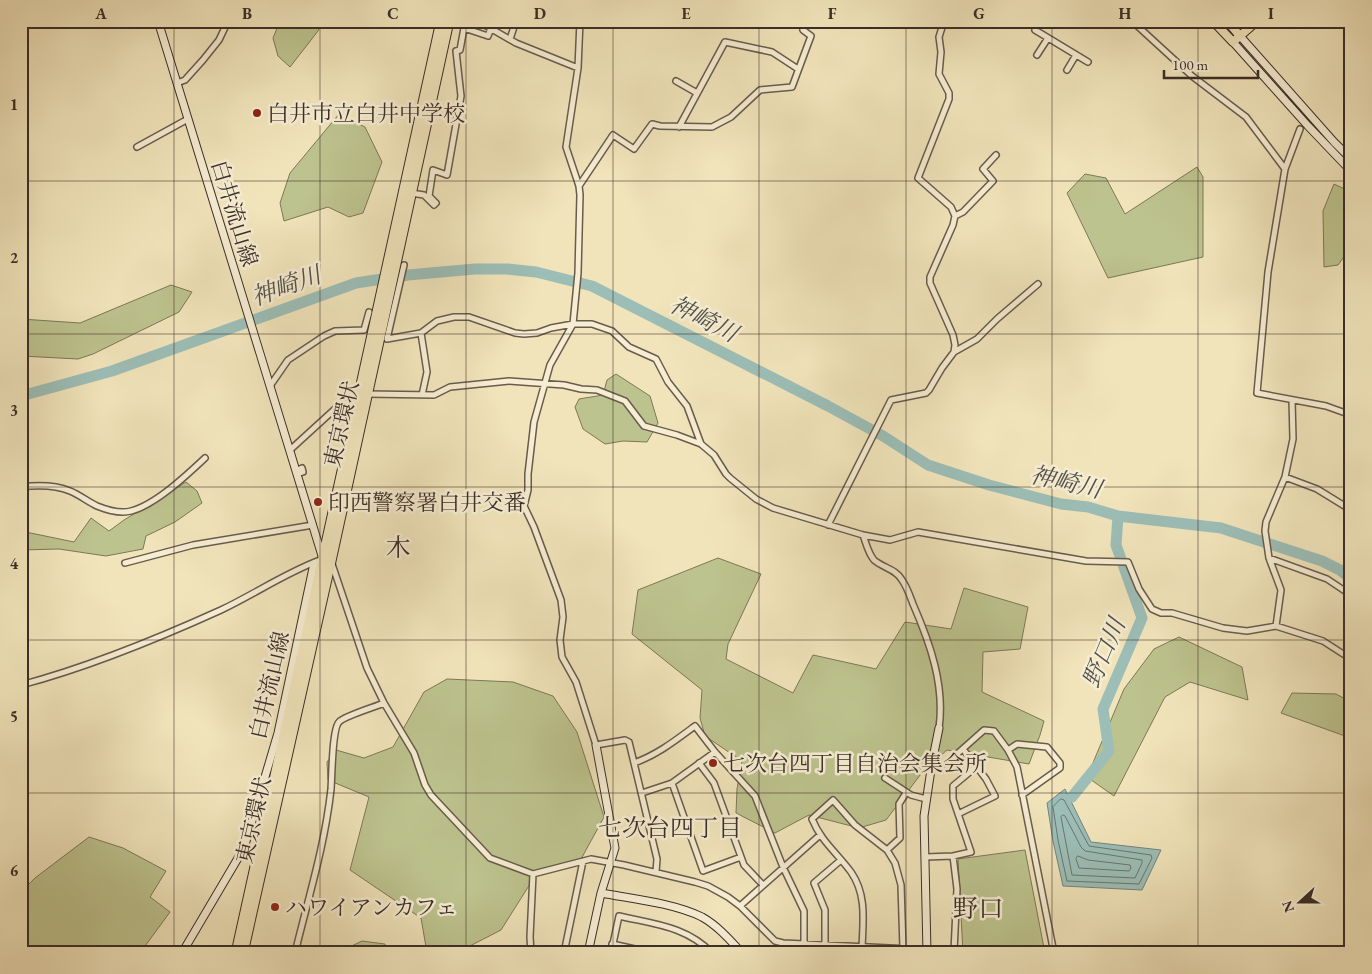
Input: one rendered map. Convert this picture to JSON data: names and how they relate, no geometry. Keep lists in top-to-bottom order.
{
  "streets": {
    "highway": ["東京環状"],
    "main road": ["白井流山線"]
  },
  "crossings": [
    ["白井流山線", "東京環状"]
  ],
  "districts": ["木", "七次台四丁目", "野口"],
  "water": ["神崎川", "野口川"],
  "places": [
    "白井市立白井中学校",
    "印西警察署白井交番",
    "七次台四丁目自治会集会所",
    "ハワイアンカフェ"
  ],
  "scale_bar": "100 m",
  "north": "left",
  "grid": {
    "columns": [
      "A",
      "B",
      "C",
      "D",
      "E",
      "F",
      "G",
      "H",
      "I"
    ],
    "rows": [
      "1",
      "2",
      "3",
      "4",
      "5",
      "6"
    ]
  }
}
